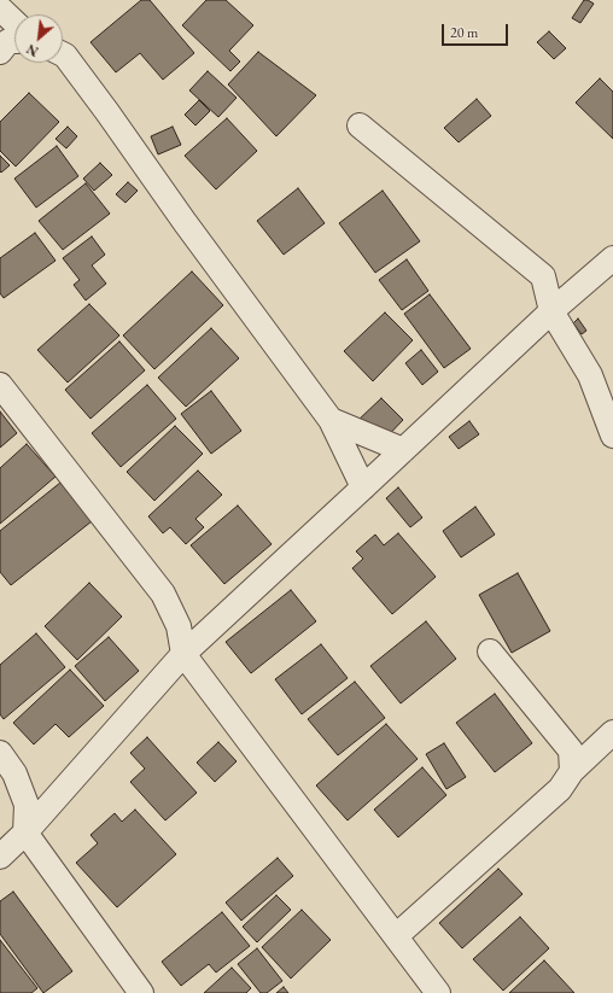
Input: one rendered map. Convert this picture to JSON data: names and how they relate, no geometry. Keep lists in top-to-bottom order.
{
  "scale_bar": "20 m",
  "north": "bottom left"
}
